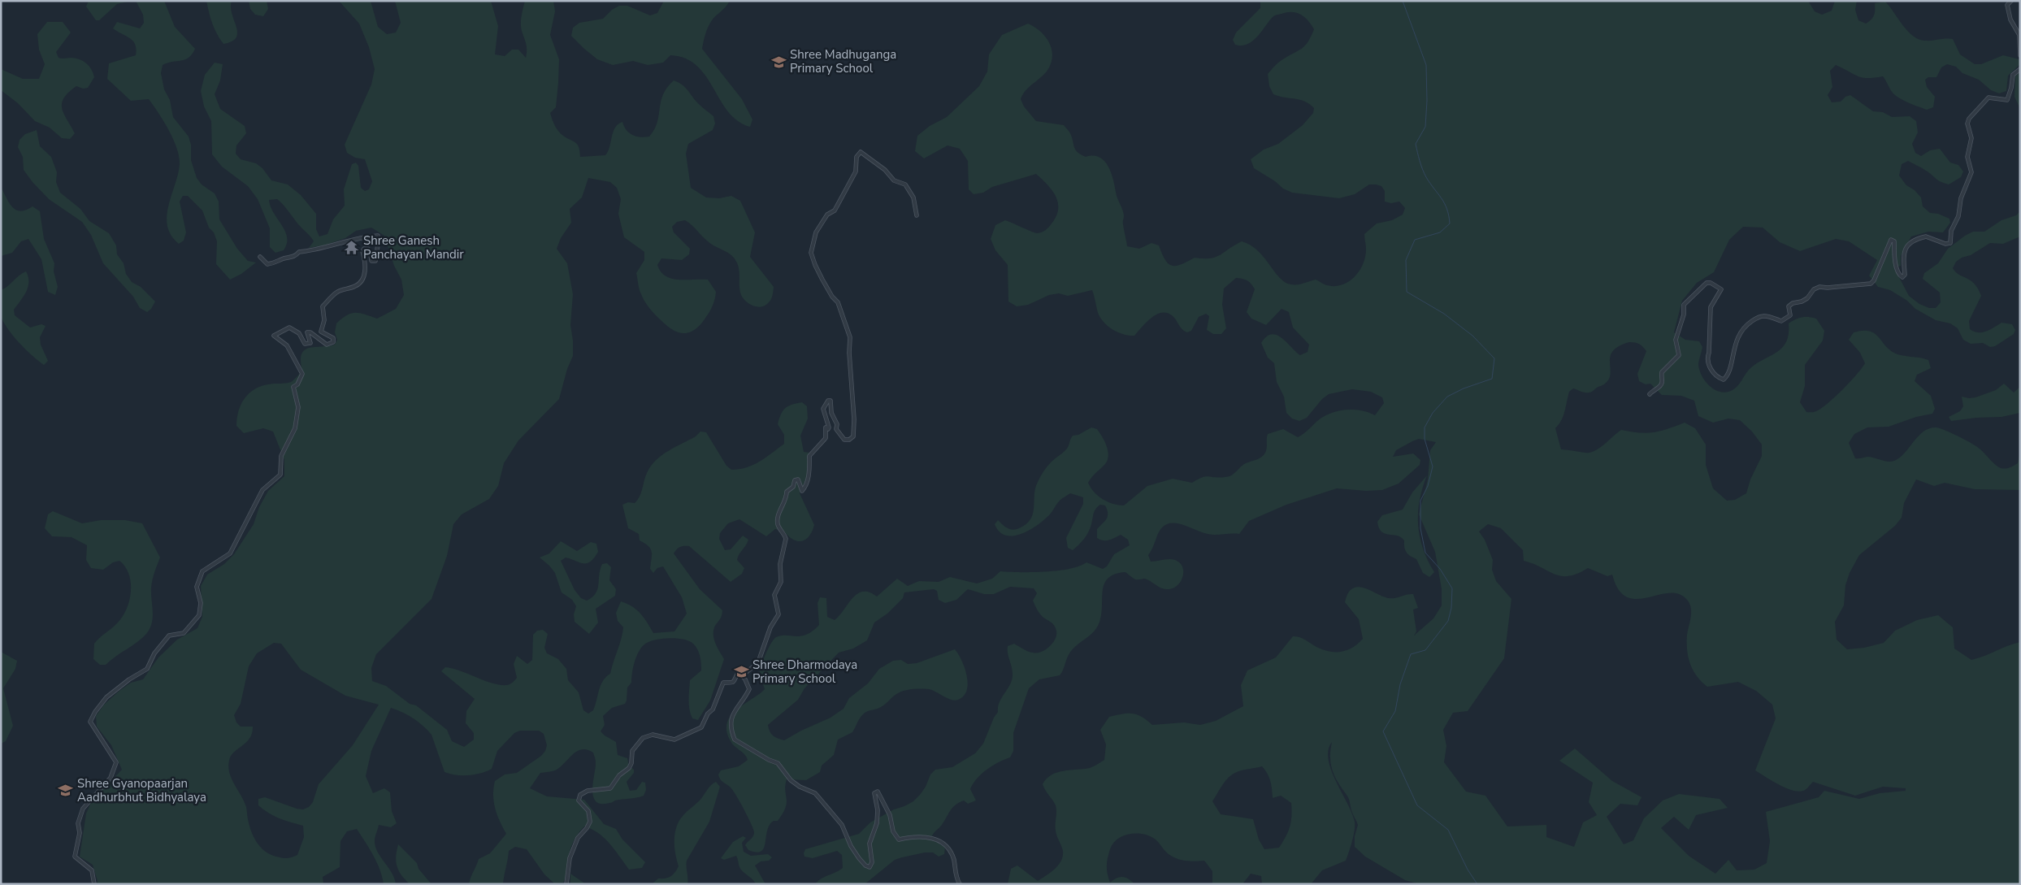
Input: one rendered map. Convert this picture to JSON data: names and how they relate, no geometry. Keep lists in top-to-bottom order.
{
  "places": {
    "school or university": ["Shree Madhuganga Primary School", "Shree Dharmodaya Primary School", "Shree Gyanopaarjan Aadhurbhut Bidhyalaya"],
    "temple": ["Shree Ganesh Panchayan Mandir"]
  }
}
